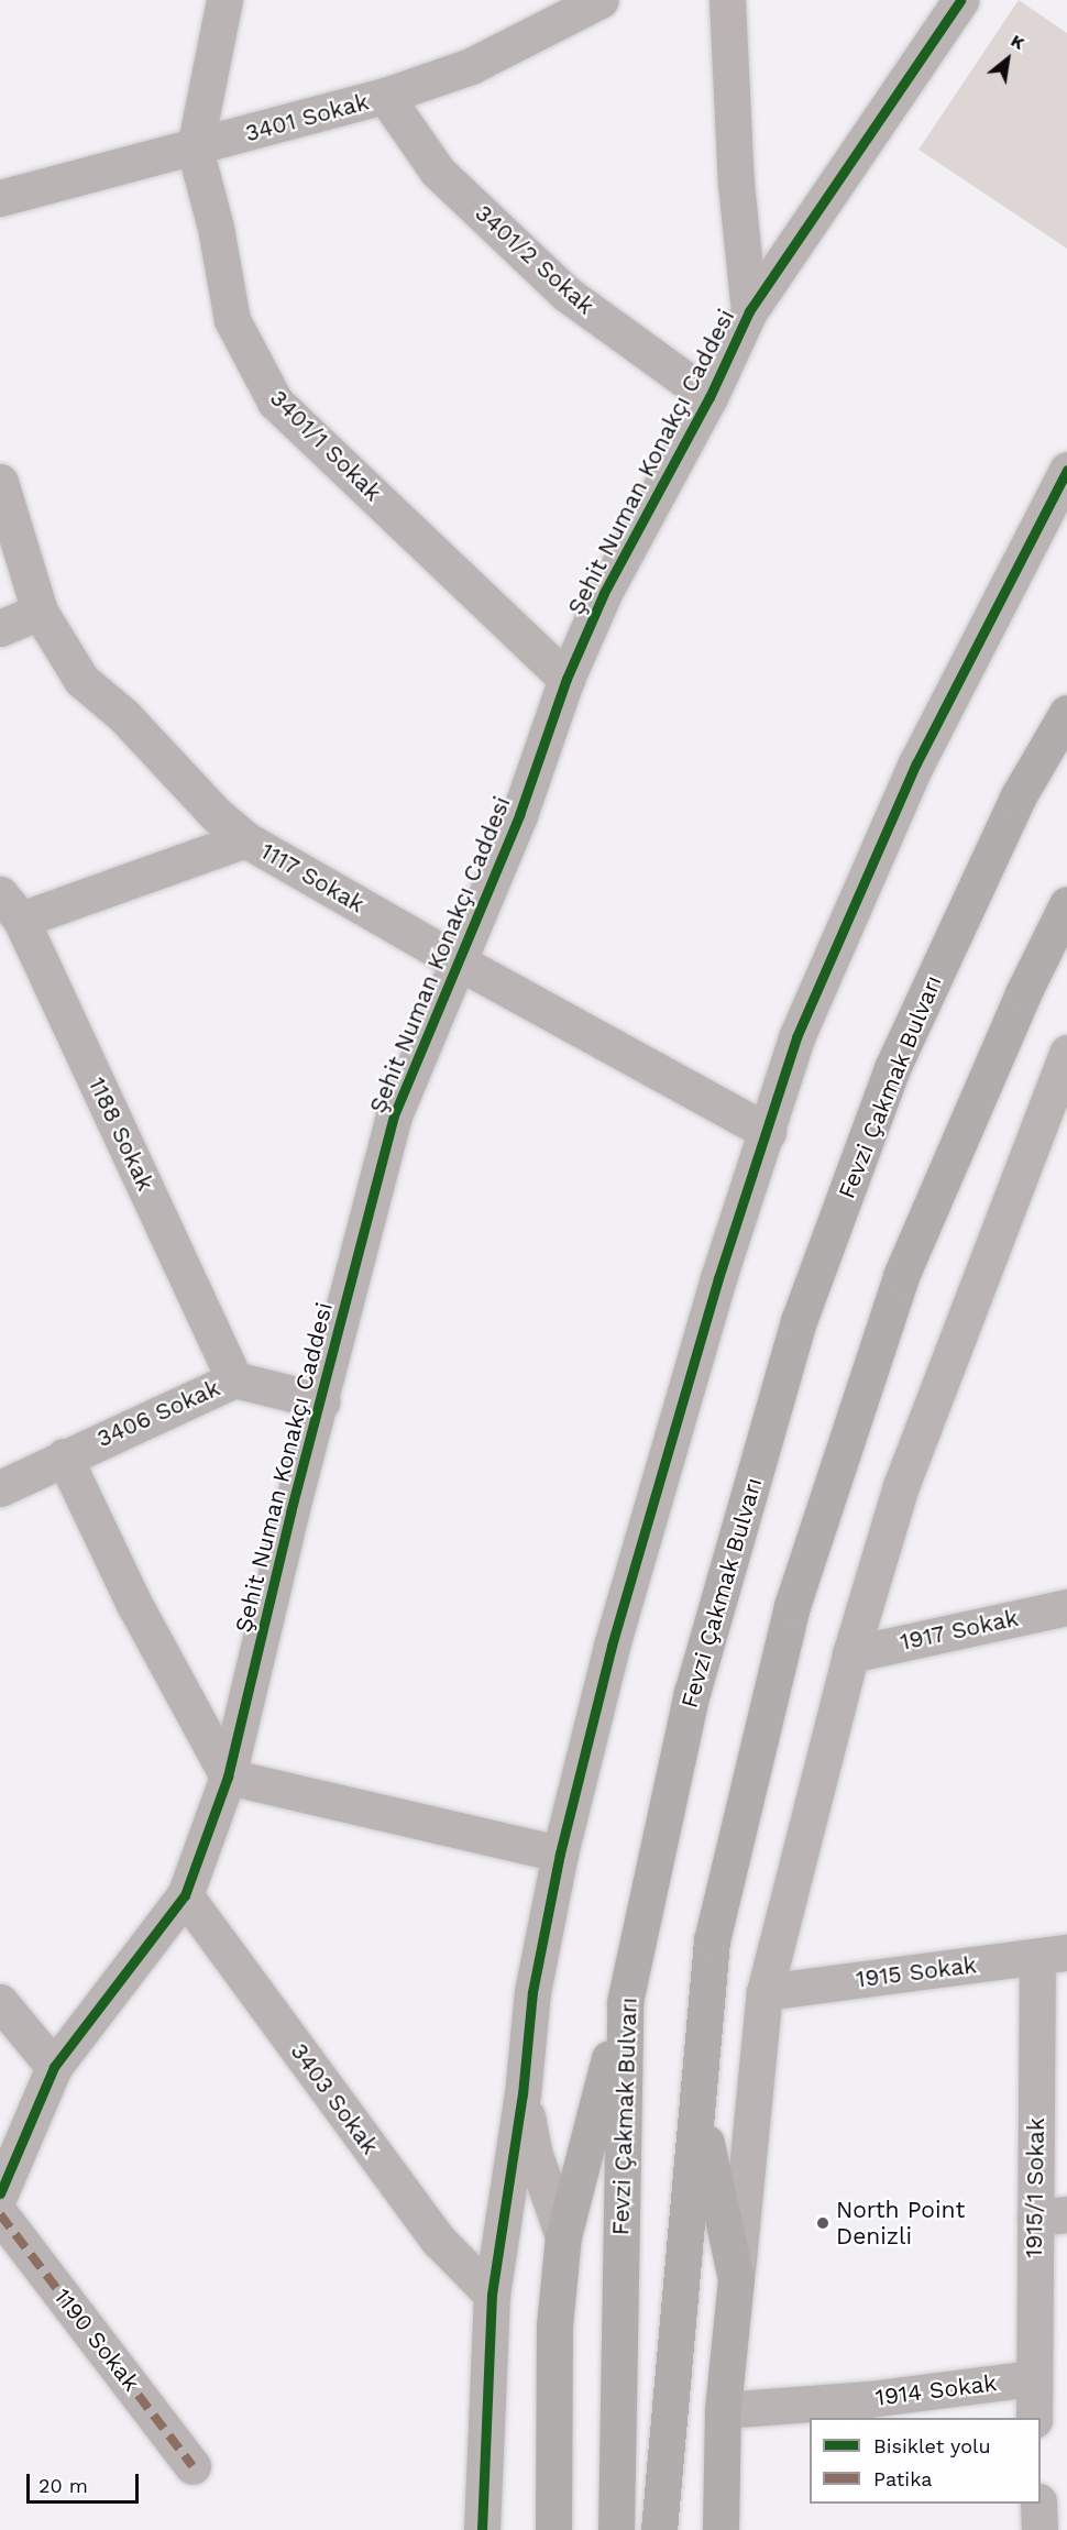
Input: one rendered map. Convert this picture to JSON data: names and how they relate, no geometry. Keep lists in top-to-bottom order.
{
  "streets": {
    "main road": ["Fevzi Çakmak Bulvarı"],
    "street": [
      "3401 Sokak",
      "3401/2 Sokak",
      "3401/1 Sokak",
      "Şehit Numan Konakçı Caddesi",
      "1117 Sokak",
      "1188 Sokak",
      "3406 Sokak",
      "1917 Sokak",
      "1915 Sokak",
      "3403 Sokak",
      "1915/1 Sokak",
      "1190 Sokak",
      "1914 Sokak"
    ]
  },
  "crossings": [
    ["3401 Sokak", "3401/2 Sokak"],
    ["3401 Sokak", "3401/1 Sokak"],
    ["3401/2 Sokak", "Şehit Numan Konakçı Caddesi"],
    ["3401/1 Sokak", "Şehit Numan Konakçı Caddesi"],
    ["Şehit Numan Konakçı Caddesi", "1117 Sokak"],
    ["Şehit Numan Konakçı Caddesi", "3406 Sokak"],
    ["Şehit Numan Konakçı Caddesi", "3403 Sokak"],
    ["1188 Sokak", "3406 Sokak"],
    ["1915 Sokak", "1915/1 Sokak"],
    ["1915/1 Sokak", "1914 Sokak"]
  ],
  "places": ["North Point Denizli"],
  "legend": ["Bisiklet yolu", "Patika"],
  "scale_bar": "20 m",
  "north": "top right"
}
